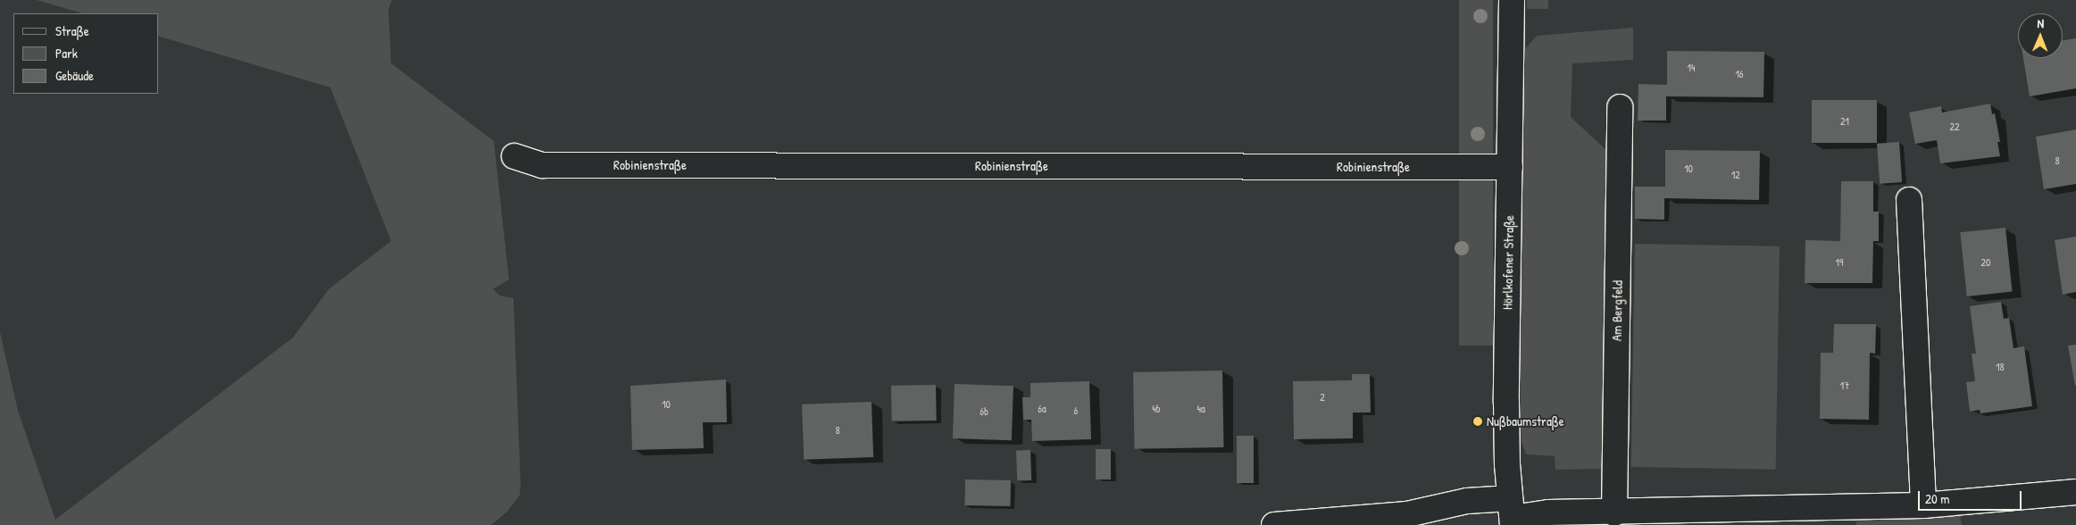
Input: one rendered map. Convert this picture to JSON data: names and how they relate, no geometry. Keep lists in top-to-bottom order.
{
  "streets": {
    "street": ["Robinienstraße", "Hörlkofener Straße", "Am Bergfeld"]
  },
  "crossings": [
    ["Robinienstraße", "Hörlkofener Straße"]
  ],
  "places": ["Nußbaumstraße"],
  "house_numbers": [
    "14",
    "16",
    "21",
    "22",
    "8",
    "10",
    "12",
    "19",
    "20",
    "18",
    "17",
    "2",
    "10",
    "6a",
    "4b",
    "4a",
    "6",
    "6b",
    "8"
  ],
  "legend": ["Straße", "Park", "Gebäude"],
  "scale_bar": "20 m",
  "north": "top"
}
